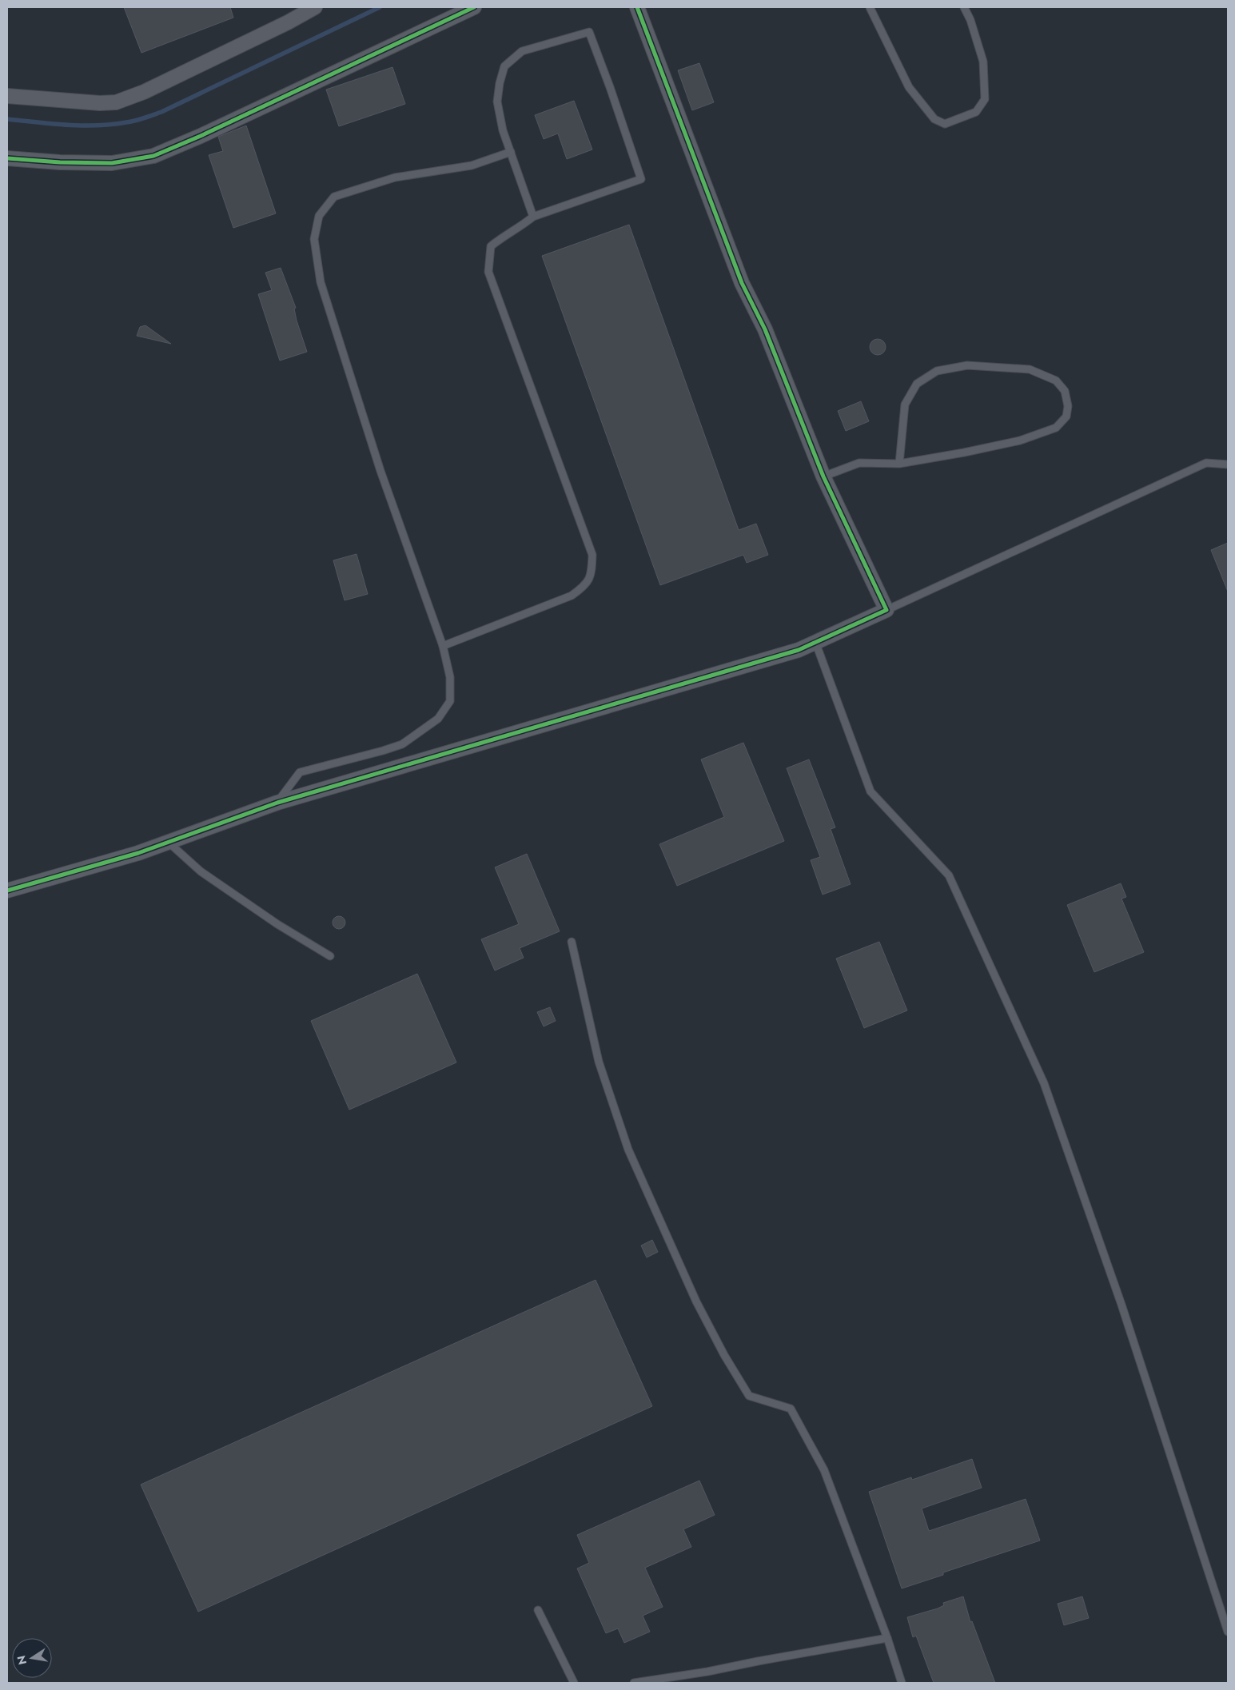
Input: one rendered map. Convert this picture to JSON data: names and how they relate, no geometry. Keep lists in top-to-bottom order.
{
  "north": "left"
}
